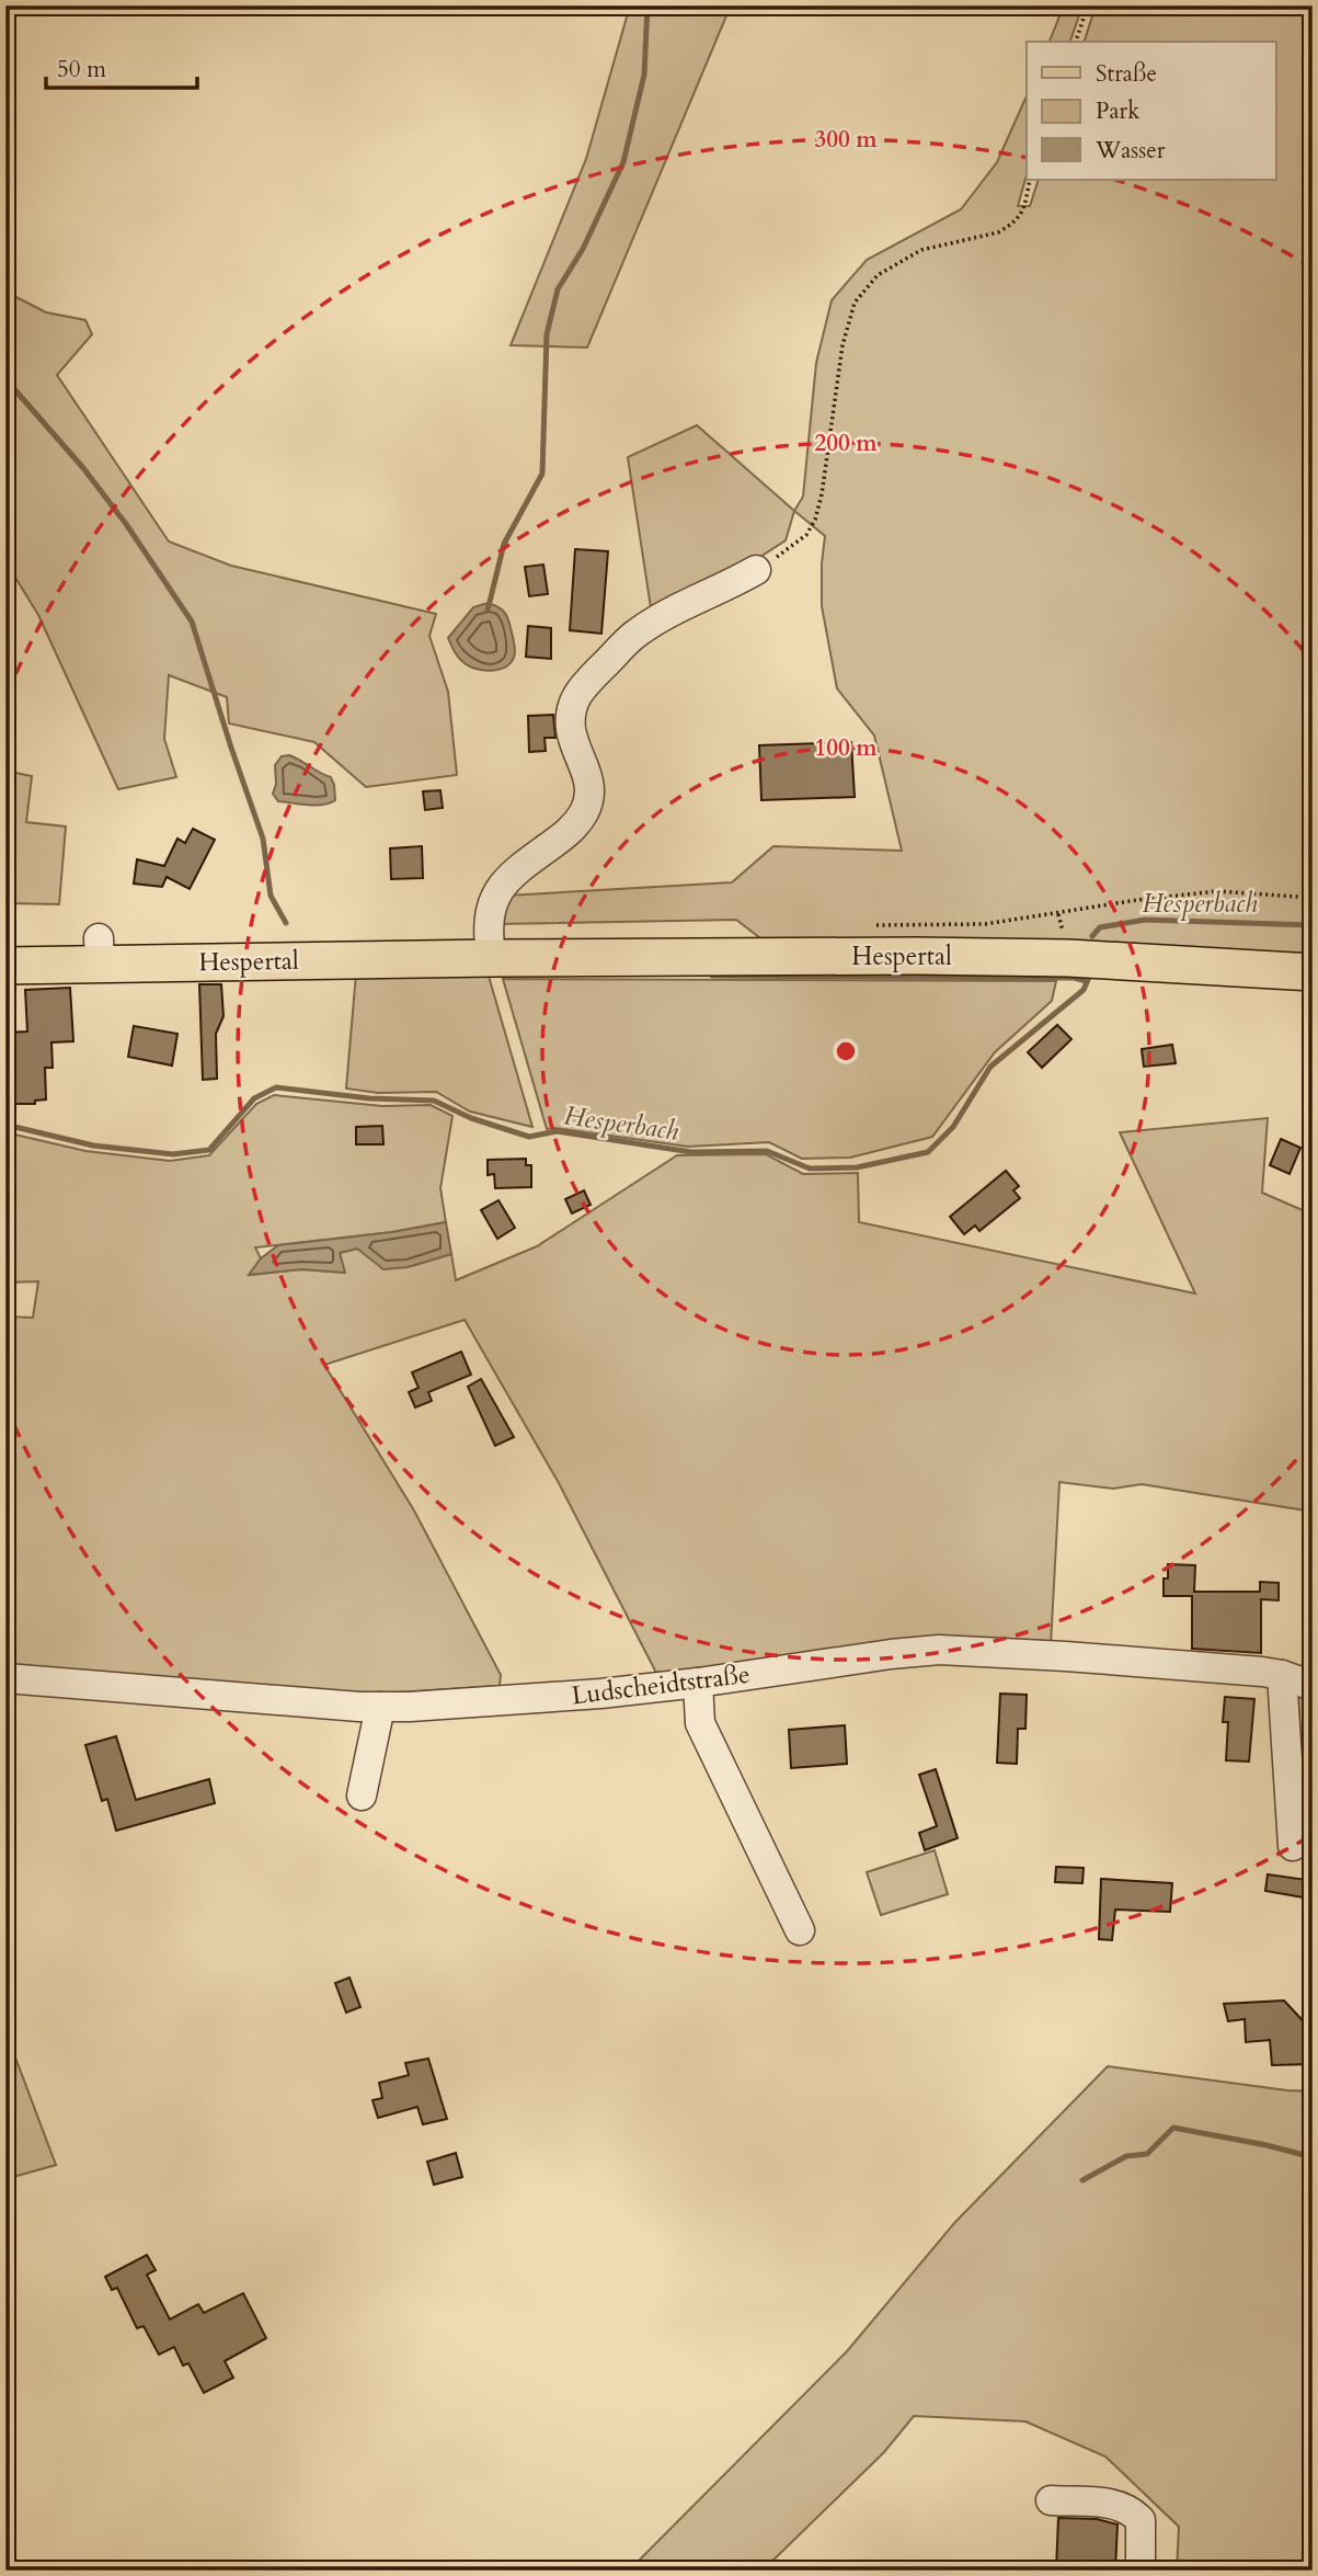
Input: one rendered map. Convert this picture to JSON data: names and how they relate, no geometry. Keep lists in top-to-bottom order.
{
  "streets": {
    "main road": ["Hespertal"],
    "street": ["Ludscheidtstraße"]
  },
  "water": ["Hesperbach"],
  "legend": ["Straße", "Park", "Wasser"],
  "scale_bar": "50 m",
  "rings": ["300 m", "200 m", "100 m"]
}
